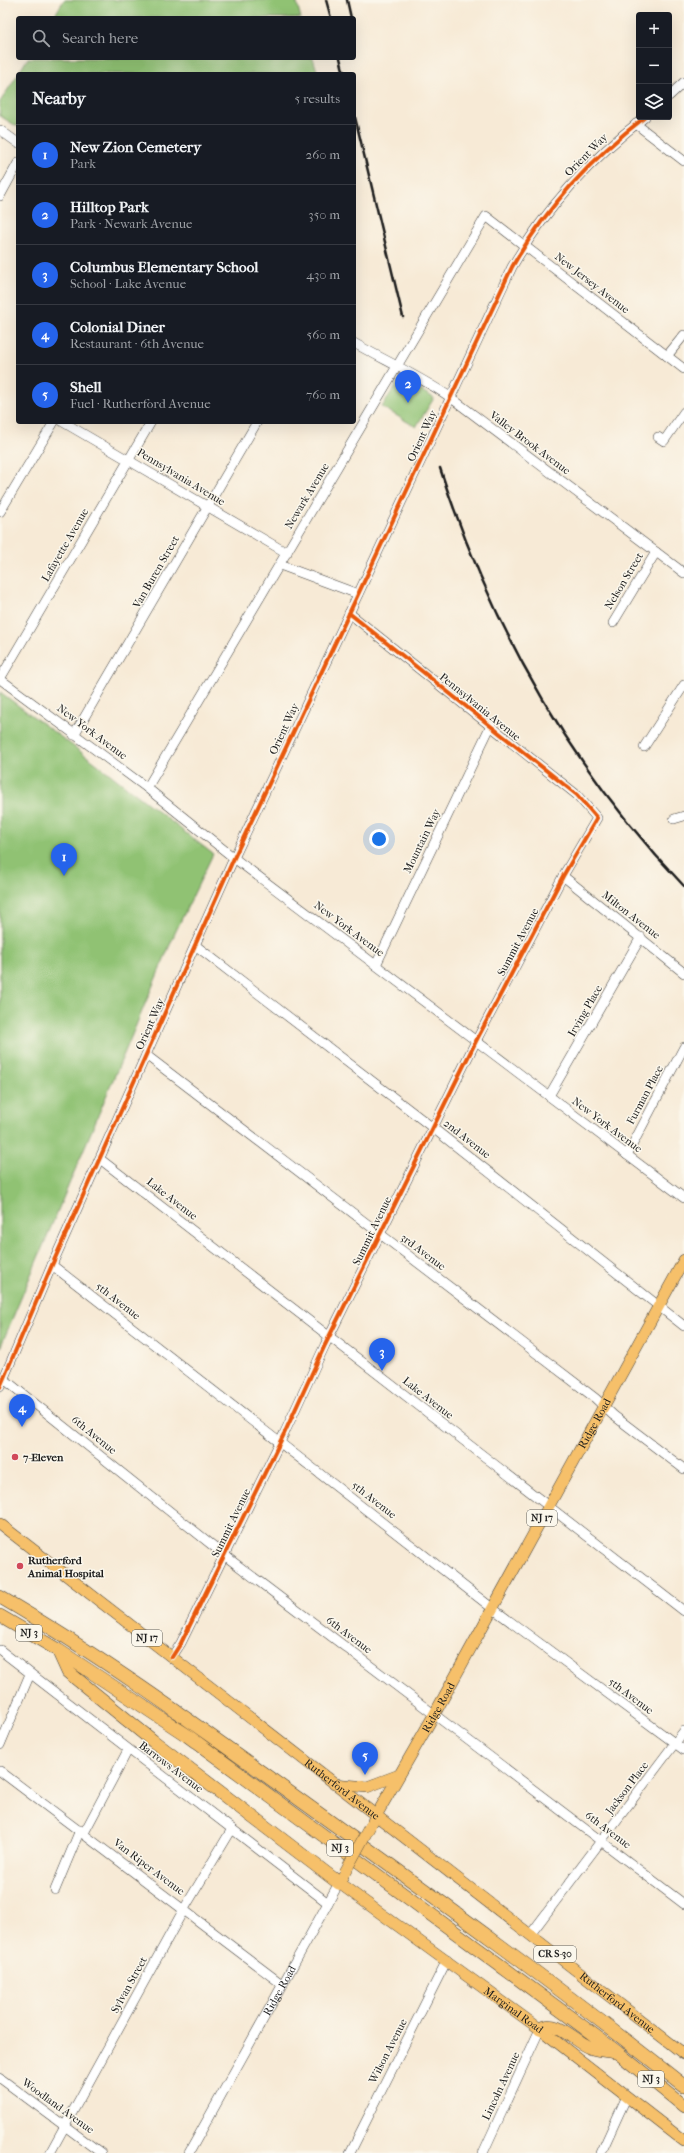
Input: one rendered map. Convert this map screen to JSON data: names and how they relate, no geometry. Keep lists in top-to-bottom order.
{
  "streets": {
    "highway": ["NJ 3"],
    "main road": [
      "Ridge Road",
      "NJ 17",
      "Rutherford Avenue",
      "CR S-30",
      "Marginal Road"
    ],
    "street": [
      "Orient Way",
      "New Jersey Avenue",
      "Valley Brook Avenue",
      "Pennsylvania Avenue",
      "Newark Avenue",
      "Lafayette Avenue",
      "Van Buren Street",
      "Nelson Street",
      "New York Avenue",
      "Mountain Way",
      "Milton Avenue",
      "Summit Avenue",
      "Irving Place",
      "Furman Place",
      "2nd Avenue",
      "Lake Avenue",
      "3rd Avenue",
      "5th Avenue",
      "6th Avenue",
      "Barrows Avenue",
      "Jackson Place",
      "Van Riper Avenue",
      "Sylvan Street",
      "Wilson Avenue",
      "Lincoln Avenue",
      "Woodland Avenue"
    ]
  },
  "crossings": [
    ["Orient Way", "New Jersey Avenue"],
    ["Orient Way", "Valley Brook Avenue"],
    ["Orient Way", "Pennsylvania Avenue"],
    ["Orient Way", "New York Avenue"],
    ["Orient Way", "2nd Avenue"],
    ["Orient Way", "Lake Avenue"],
    ["Orient Way", "3rd Avenue"],
    ["Orient Way", "5th Avenue"],
    ["Orient Way", "6th Avenue"],
    ["New Jersey Avenue", "Newark Avenue"],
    ["Valley Brook Avenue", "Newark Avenue"],
    ["Valley Brook Avenue", "Nelson Street"],
    ["Pennsylvania Avenue", "Newark Avenue"],
    ["Pennsylvania Avenue", "Lafayette Avenue"],
    ["Pennsylvania Avenue", "Van Buren Street"],
    ["Pennsylvania Avenue", "Mountain Way"],
    ["Pennsylvania Avenue", "Summit Avenue"],
    ["Newark Avenue", "New York Avenue"],
    ["Lafayette Avenue", "New York Avenue"],
    ["Van Buren Street", "New York Avenue"],
    ["New York Avenue", "Mountain Way"],
    ["New York Avenue", "Summit Avenue"],
    ["New York Avenue", "Irving Place"],
    ["New York Avenue", "Furman Place"],
    ["Milton Avenue", "Summit Avenue"],
    ["Milton Avenue", "Irving Place"],
    ["Summit Avenue", "2nd Avenue"],
    ["Summit Avenue", "Lake Avenue"],
    ["Summit Avenue", "3rd Avenue"],
    ["Summit Avenue", "5th Avenue"],
    ["Summit Avenue", "6th Avenue"],
    ["Summit Avenue", "Rutherford Avenue"],
    ["2nd Avenue", "Ridge Road"],
    ["Lake Avenue", "Ridge Road"],
    ["3rd Avenue", "Ridge Road"],
    ["5th Avenue", "Ridge Road"],
    ["5th Avenue", "Jackson Place"],
    ["Ridge Road", "6th Avenue"],
    ["Ridge Road", "Barrows Avenue"],
    ["Ridge Road", "Rutherford Avenue"],
    ["Ridge Road", "Van Riper Avenue"],
    ["Ridge Road", "Marginal Road"],
    ["6th Avenue", "Jackson Place"],
    ["Barrows Avenue", "Sylvan Street"],
    ["Jackson Place", "Rutherford Avenue"],
    ["Van Riper Avenue", "Sylvan Street"],
    ["Sylvan Street", "Woodland Avenue"],
    ["Marginal Road", "Wilson Avenue"],
    ["Marginal Road", "Lincoln Avenue"]
  ],
  "places": ["7-Eleven", "Rutherford Animal Hospital"],
  "page": {
    "map_buttons": ["+", "−"],
    "search": "Search here",
    "heading": ["Nearby", "5 results"],
    "list": [
      {
        "mark": "1",
        "name": "New Zion Cemetery",
        "note": "Park",
        "value": "260 m"
      },
      {
        "mark": "2",
        "name": "Hilltop Park",
        "note": "Park · Newark Avenue",
        "value": "350 m"
      },
      {
        "mark": "3",
        "name": "Columbus Elementary School",
        "note": "School · Lake Avenue",
        "value": "430 m"
      },
      {
        "mark": "4",
        "name": "Colonial Diner",
        "note": "Restaurant · 6th Avenue",
        "value": "560 m"
      },
      {
        "mark": "5",
        "name": "Shell",
        "note": "Fuel · Rutherford Avenue",
        "value": "760 m"
      }
    ],
    "pins": [
      "2",
      "1",
      "3",
      "4",
      "5"
    ]
  }
}
